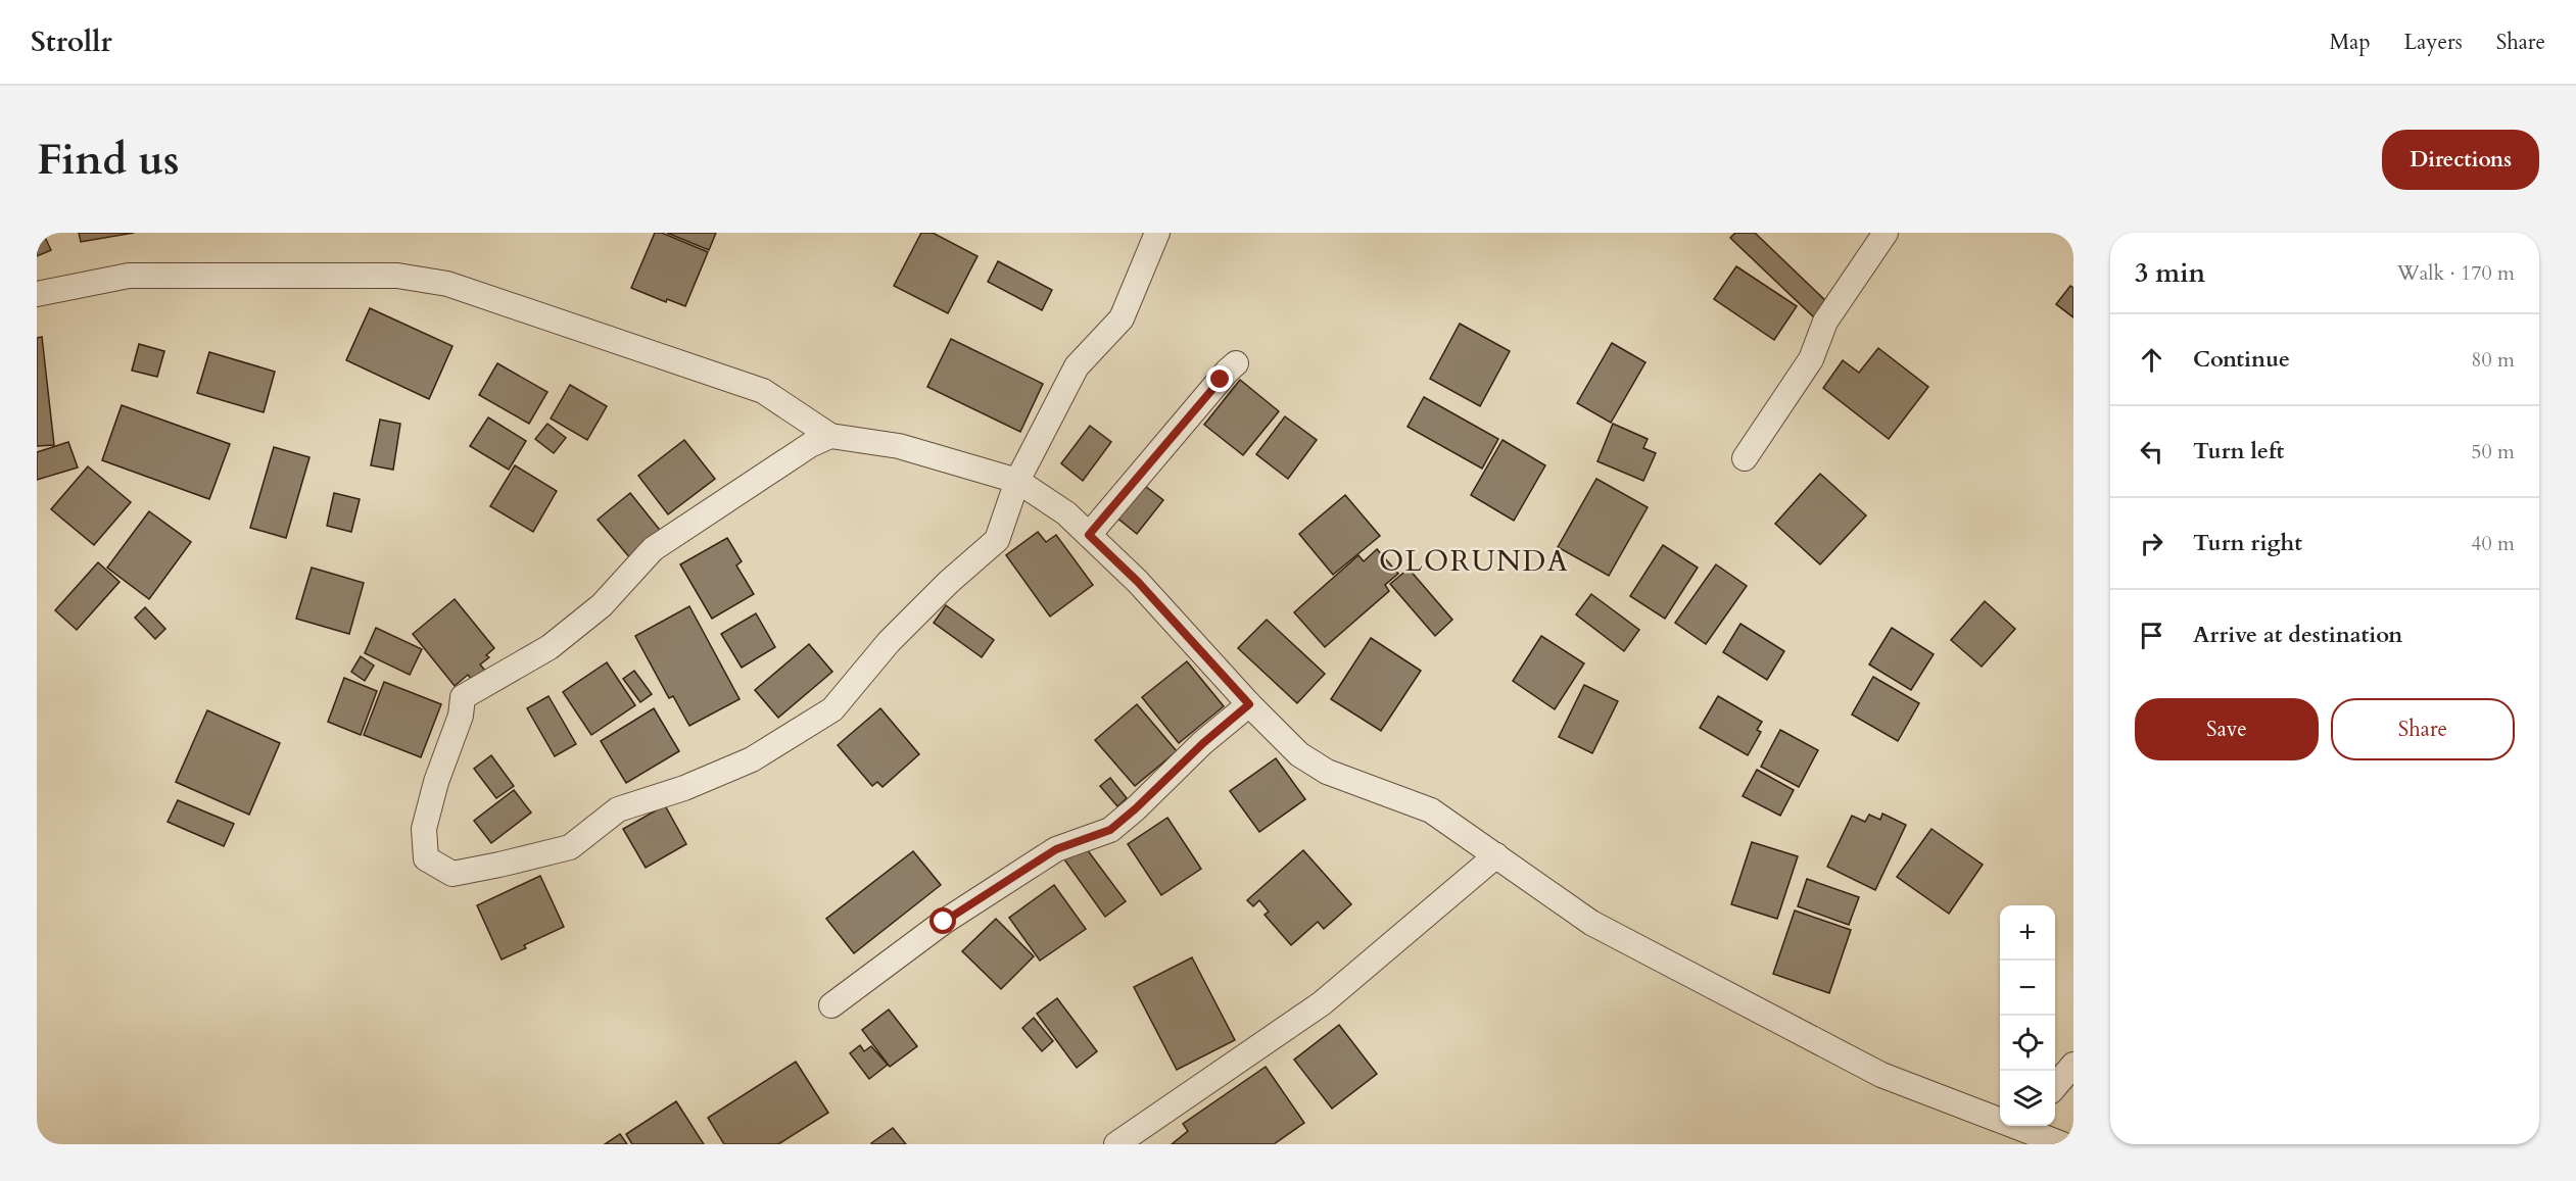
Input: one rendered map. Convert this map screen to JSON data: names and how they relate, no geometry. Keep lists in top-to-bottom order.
{
  "districts": ["OLORUNDA"],
  "page": {
    "header": "Strollr",
    "nav": ["Map", "Layers", "Share"],
    "buttons": [
      "Directions",
      ["Save", "Share"]
    ],
    "title": "Find us",
    "heading": ["3 min", "Walk · 170 m"],
    "list": [
      ["Continue", "80 m"],
      ["Turn left", "50 m"],
      ["Turn right", "40 m"],
      "Arrive at destination"
    ],
    "map_buttons": ["+", "−"]
  }
}
